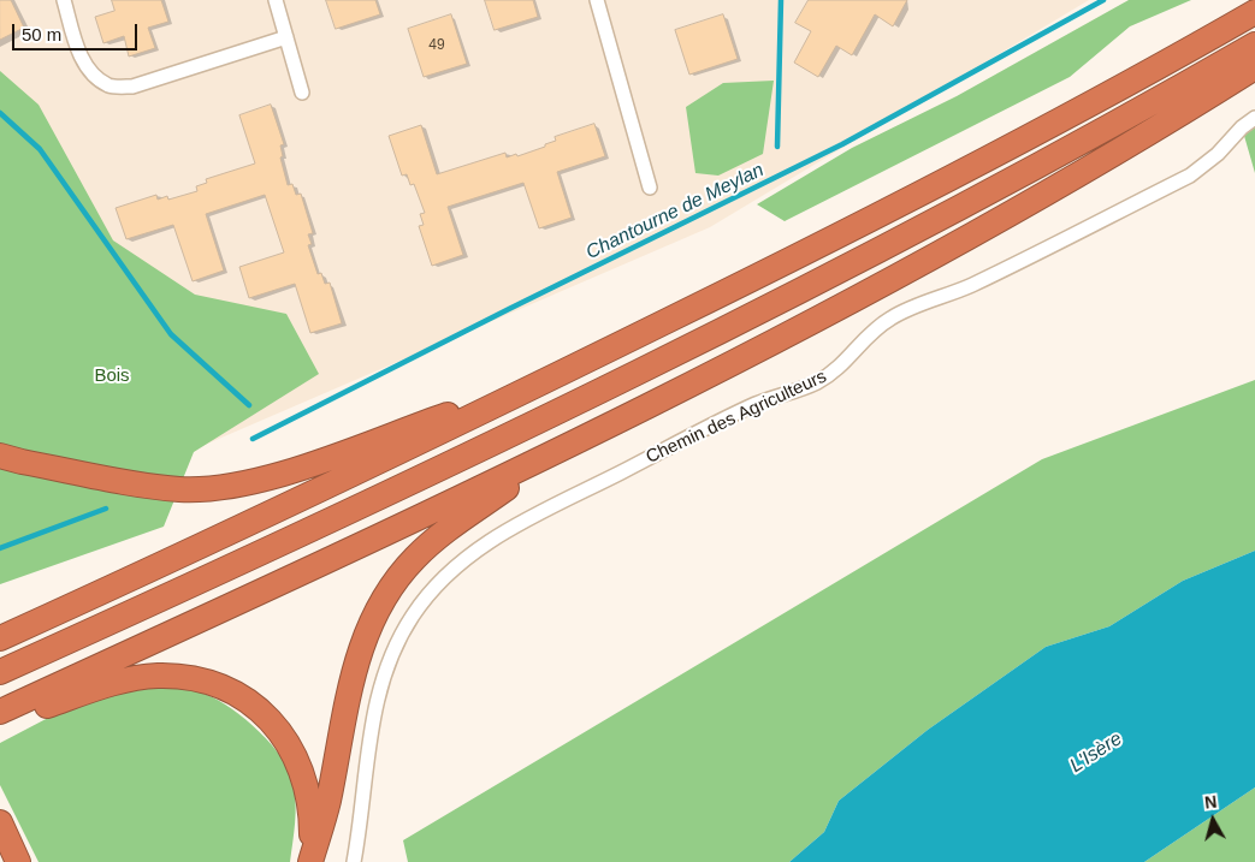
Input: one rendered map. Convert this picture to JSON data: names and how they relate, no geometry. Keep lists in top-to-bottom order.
{
  "streets": {
    "street": ["Chemin des Agriculteurs"]
  },
  "water": ["Chantourne de Meylan", "L'Isère"],
  "parks": ["Bois"],
  "house_numbers": ["49"],
  "scale_bar": "50 m",
  "north": "top"
}
